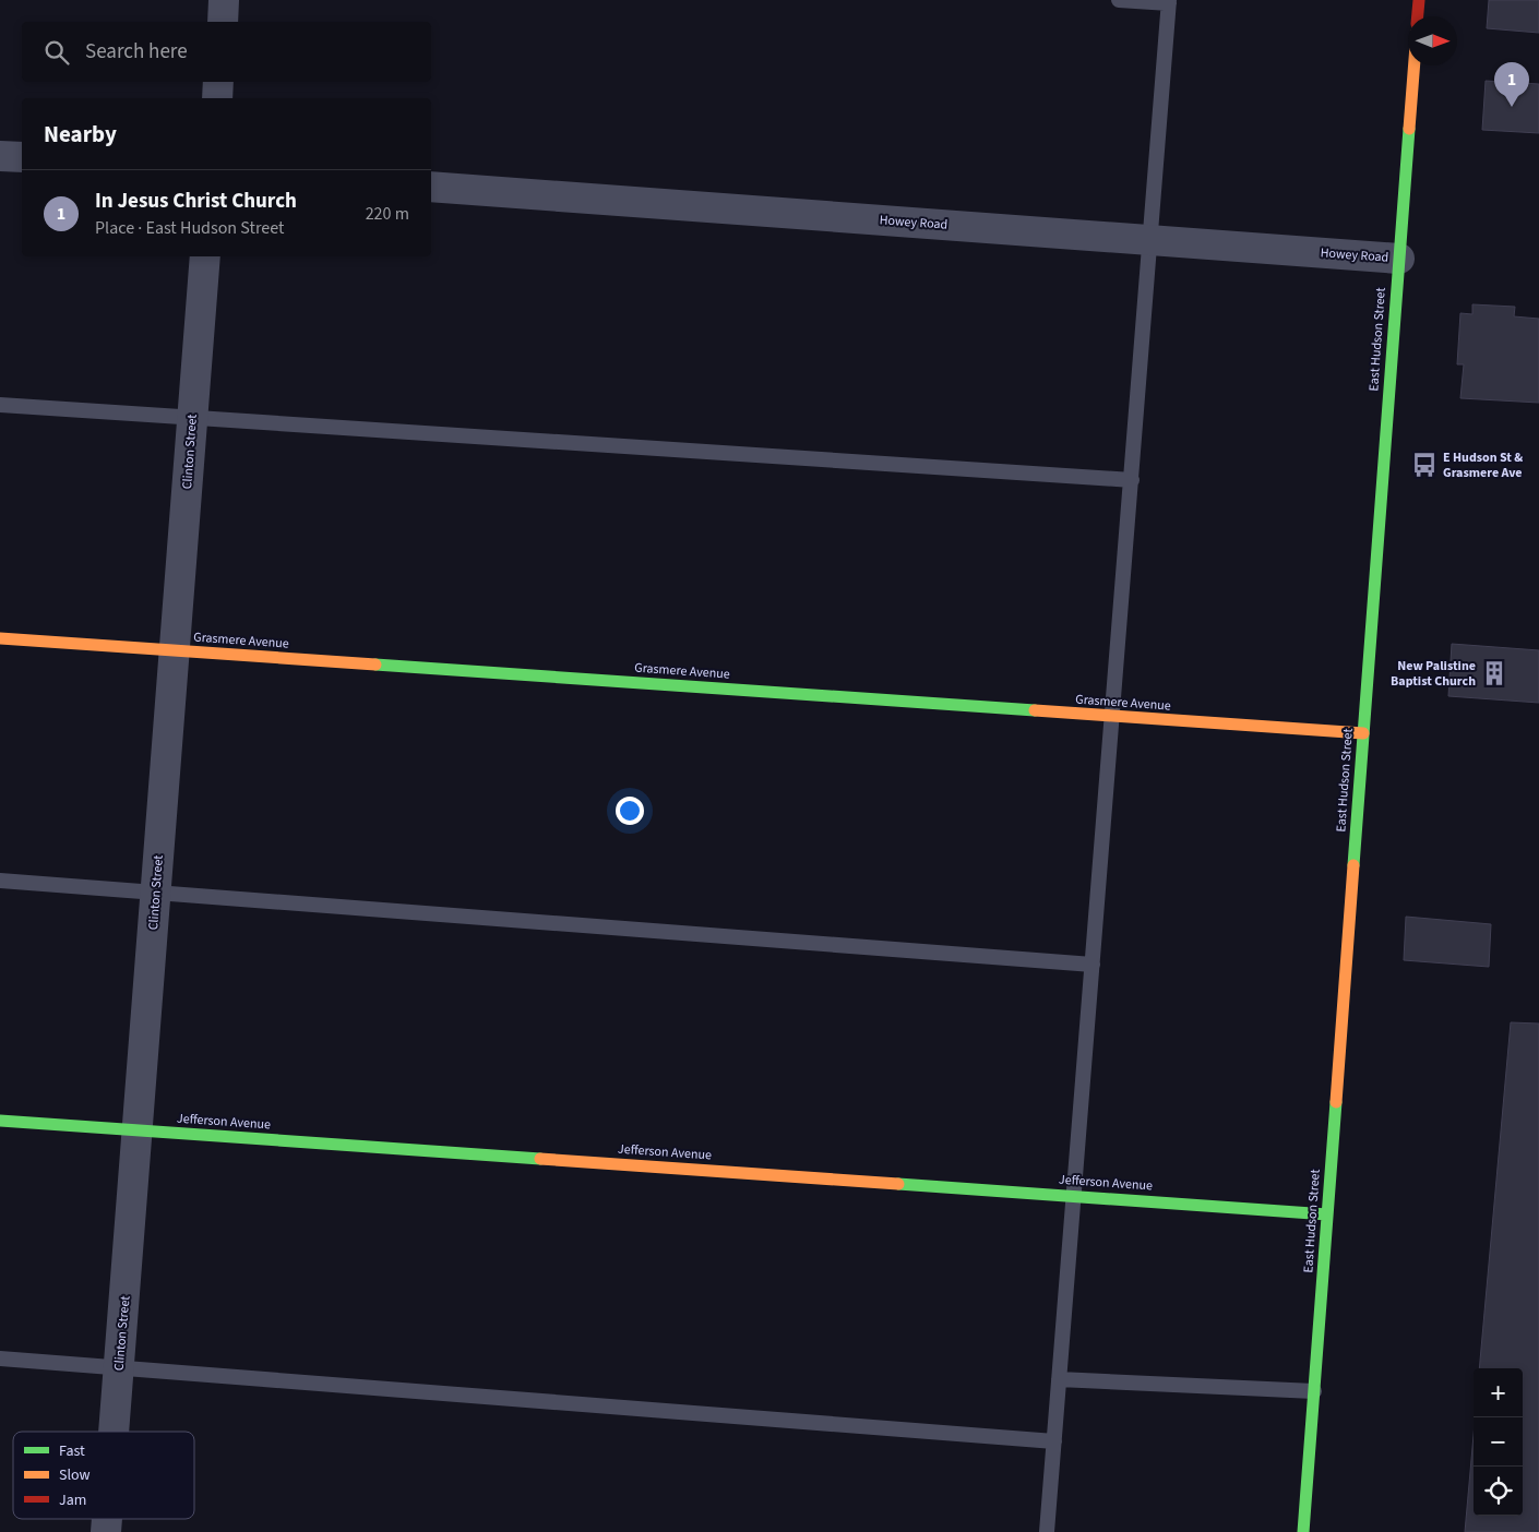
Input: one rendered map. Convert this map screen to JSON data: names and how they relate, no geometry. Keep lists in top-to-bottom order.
{
  "streets": {
    "street": [
      "Howey Road",
      "East Hudson Street",
      "Clinton Street",
      "Grasmere Avenue",
      "Jefferson Avenue"
    ]
  },
  "crossings": [
    ["Howey Road", "East Hudson Street"],
    ["East Hudson Street", "Grasmere Avenue"],
    ["East Hudson Street", "Jefferson Avenue"],
    ["Clinton Street", "Grasmere Avenue"],
    ["Clinton Street", "Jefferson Avenue"]
  ],
  "places": {
    "bus stop": ["E Hudson St & Grasmere Ave"],
    "building": ["New Palistine Baptist Church"]
  },
  "legend": ["Fast", "Slow", "Jam"],
  "north": "right",
  "page": {
    "search": "Search here",
    "pins": "1",
    "heading": "Nearby",
    "list": [
      {
        "mark": "1",
        "name": "In Jesus Christ Church",
        "note": "Place · East Hudson Street",
        "value": "220 m"
      }
    ],
    "map_buttons": ["+", "−"]
  }
}
